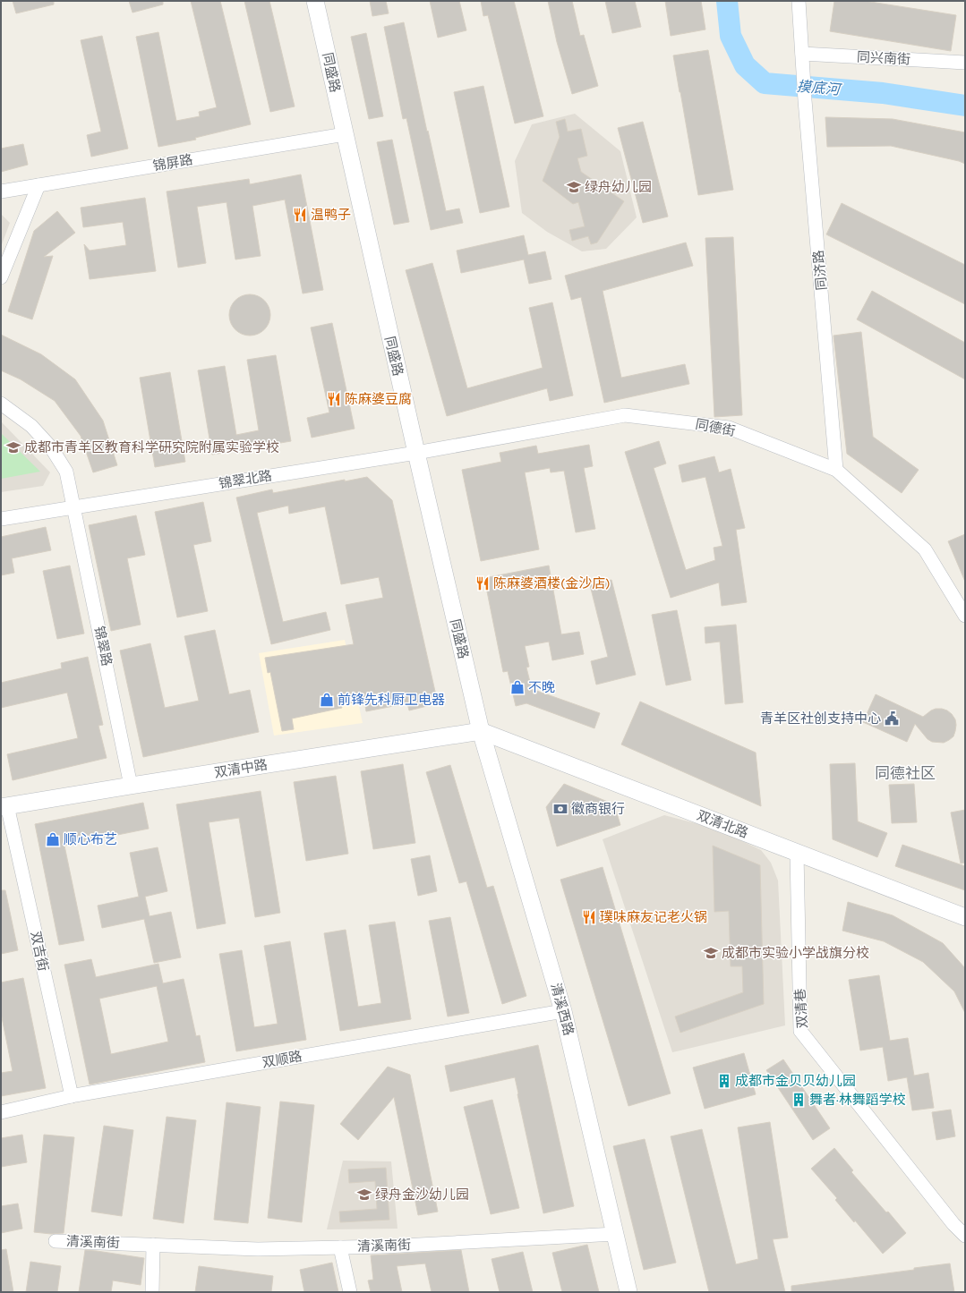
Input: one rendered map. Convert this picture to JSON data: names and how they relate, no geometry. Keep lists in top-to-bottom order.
{
  "streets": {
    "street": [
      "同兴南街",
      "同盛路",
      "锦屏路",
      "同济路",
      "同德街",
      "锦翠北路",
      "锦翠路",
      "双清中路",
      "双清北路",
      "双吉街",
      "双清巷",
      "清溪西路",
      "双顺路",
      "清溪南街"
    ]
  },
  "crossings": [
    ["同兴南街", "同济路"],
    ["同盛路", "锦屏路"],
    ["同盛路", "同德街"],
    ["同盛路", "锦翠北路"],
    ["同盛路", "双清中路"],
    ["同盛路", "双清北路"],
    ["同盛路", "清溪西路"],
    ["同济路", "同德街"],
    ["同德街", "锦翠北路"],
    ["锦翠北路", "锦翠路"],
    ["锦翠路", "双清中路"],
    ["双清中路", "双清北路"],
    ["双清中路", "双吉街"],
    ["双清中路", "清溪西路"],
    ["双清北路", "双清巷"],
    ["双清北路", "清溪西路"],
    ["双吉街", "双顺路"],
    ["清溪西路", "双顺路"],
    ["清溪西路", "清溪南街"]
  ],
  "districts": ["同德社区"],
  "water": ["摸底河"],
  "places": {
    "school or university": [
      "绿舟幼儿园",
      "成都市青羊区教育科学研究院附属实验学校",
      "成都市实验小学战旗分校",
      "绿舟金沙幼儿园"
    ],
    "restaurant": [
      "温鸭子",
      "陈麻婆豆腐",
      "陈麻婆酒楼(金沙店)",
      "璞味麻友记老火锅"
    ],
    "shop": ["不晚", "前锋先科厨卫电器", "顺心布艺"],
    "public building": ["青羊区社创支持中心"],
    "bank": ["徽商银行"],
    "building": ["成都市金贝贝幼儿园", "舞者·林舞蹈学校"]
  }
}
